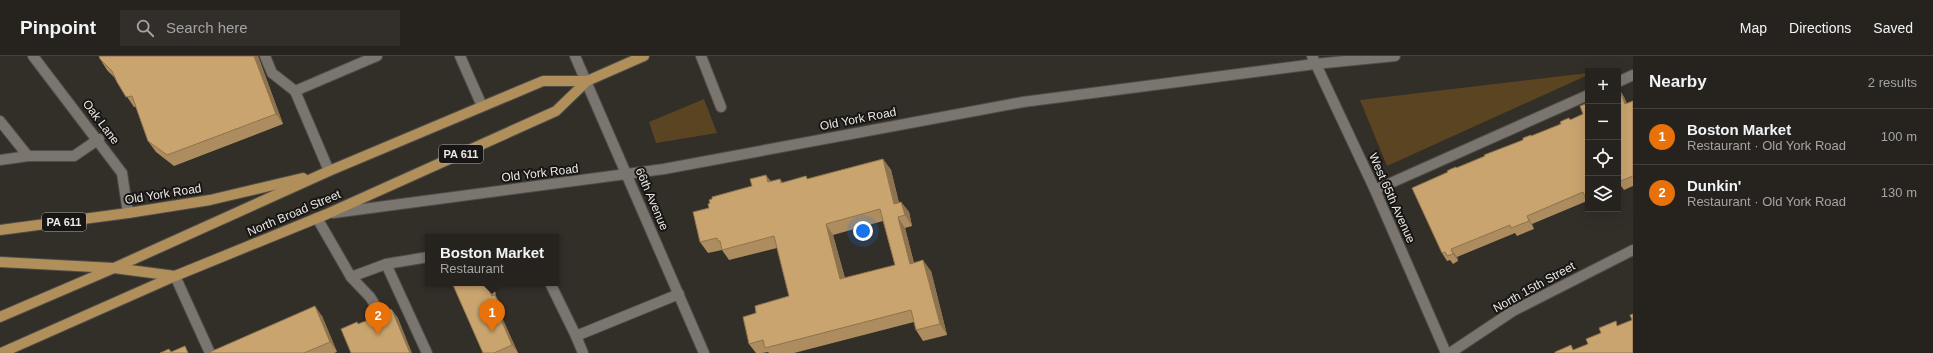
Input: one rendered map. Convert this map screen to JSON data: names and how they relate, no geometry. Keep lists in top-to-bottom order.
{
  "streets": {
    "main road": ["Old York Road", "PA 611", "North Broad Street"],
    "street": [
      "Oak Lane",
      "West 65th Avenue",
      "66th Avenue",
      "North 15th Street"
    ]
  },
  "crossings": [
    ["Old York Road", "Oak Lane"],
    ["Old York Road", "West 65th Avenue"],
    ["Old York Road", "66th Avenue"],
    ["Old York Road", "North Broad Street"],
    ["PA 611", "North Broad Street"],
    ["66th Avenue", "North Broad Street"]
  ],
  "page": {
    "header": "Pinpoint",
    "search": "Search here",
    "nav": ["Map", "Directions", "Saved"],
    "heading": ["Nearby", "2 results"],
    "map_buttons": ["+", "−"],
    "list": [
      {
        "mark": "1",
        "name": "Boston Market",
        "note": "Restaurant · Old York Road",
        "value": "100 m"
      },
      {
        "mark": "2",
        "name": "Dunkin'",
        "note": "Restaurant · Old York Road",
        "value": "130 m"
      }
    ],
    "popup": ["Boston Market", "Restaurant"],
    "pins": ["1", "2"]
  }
}
